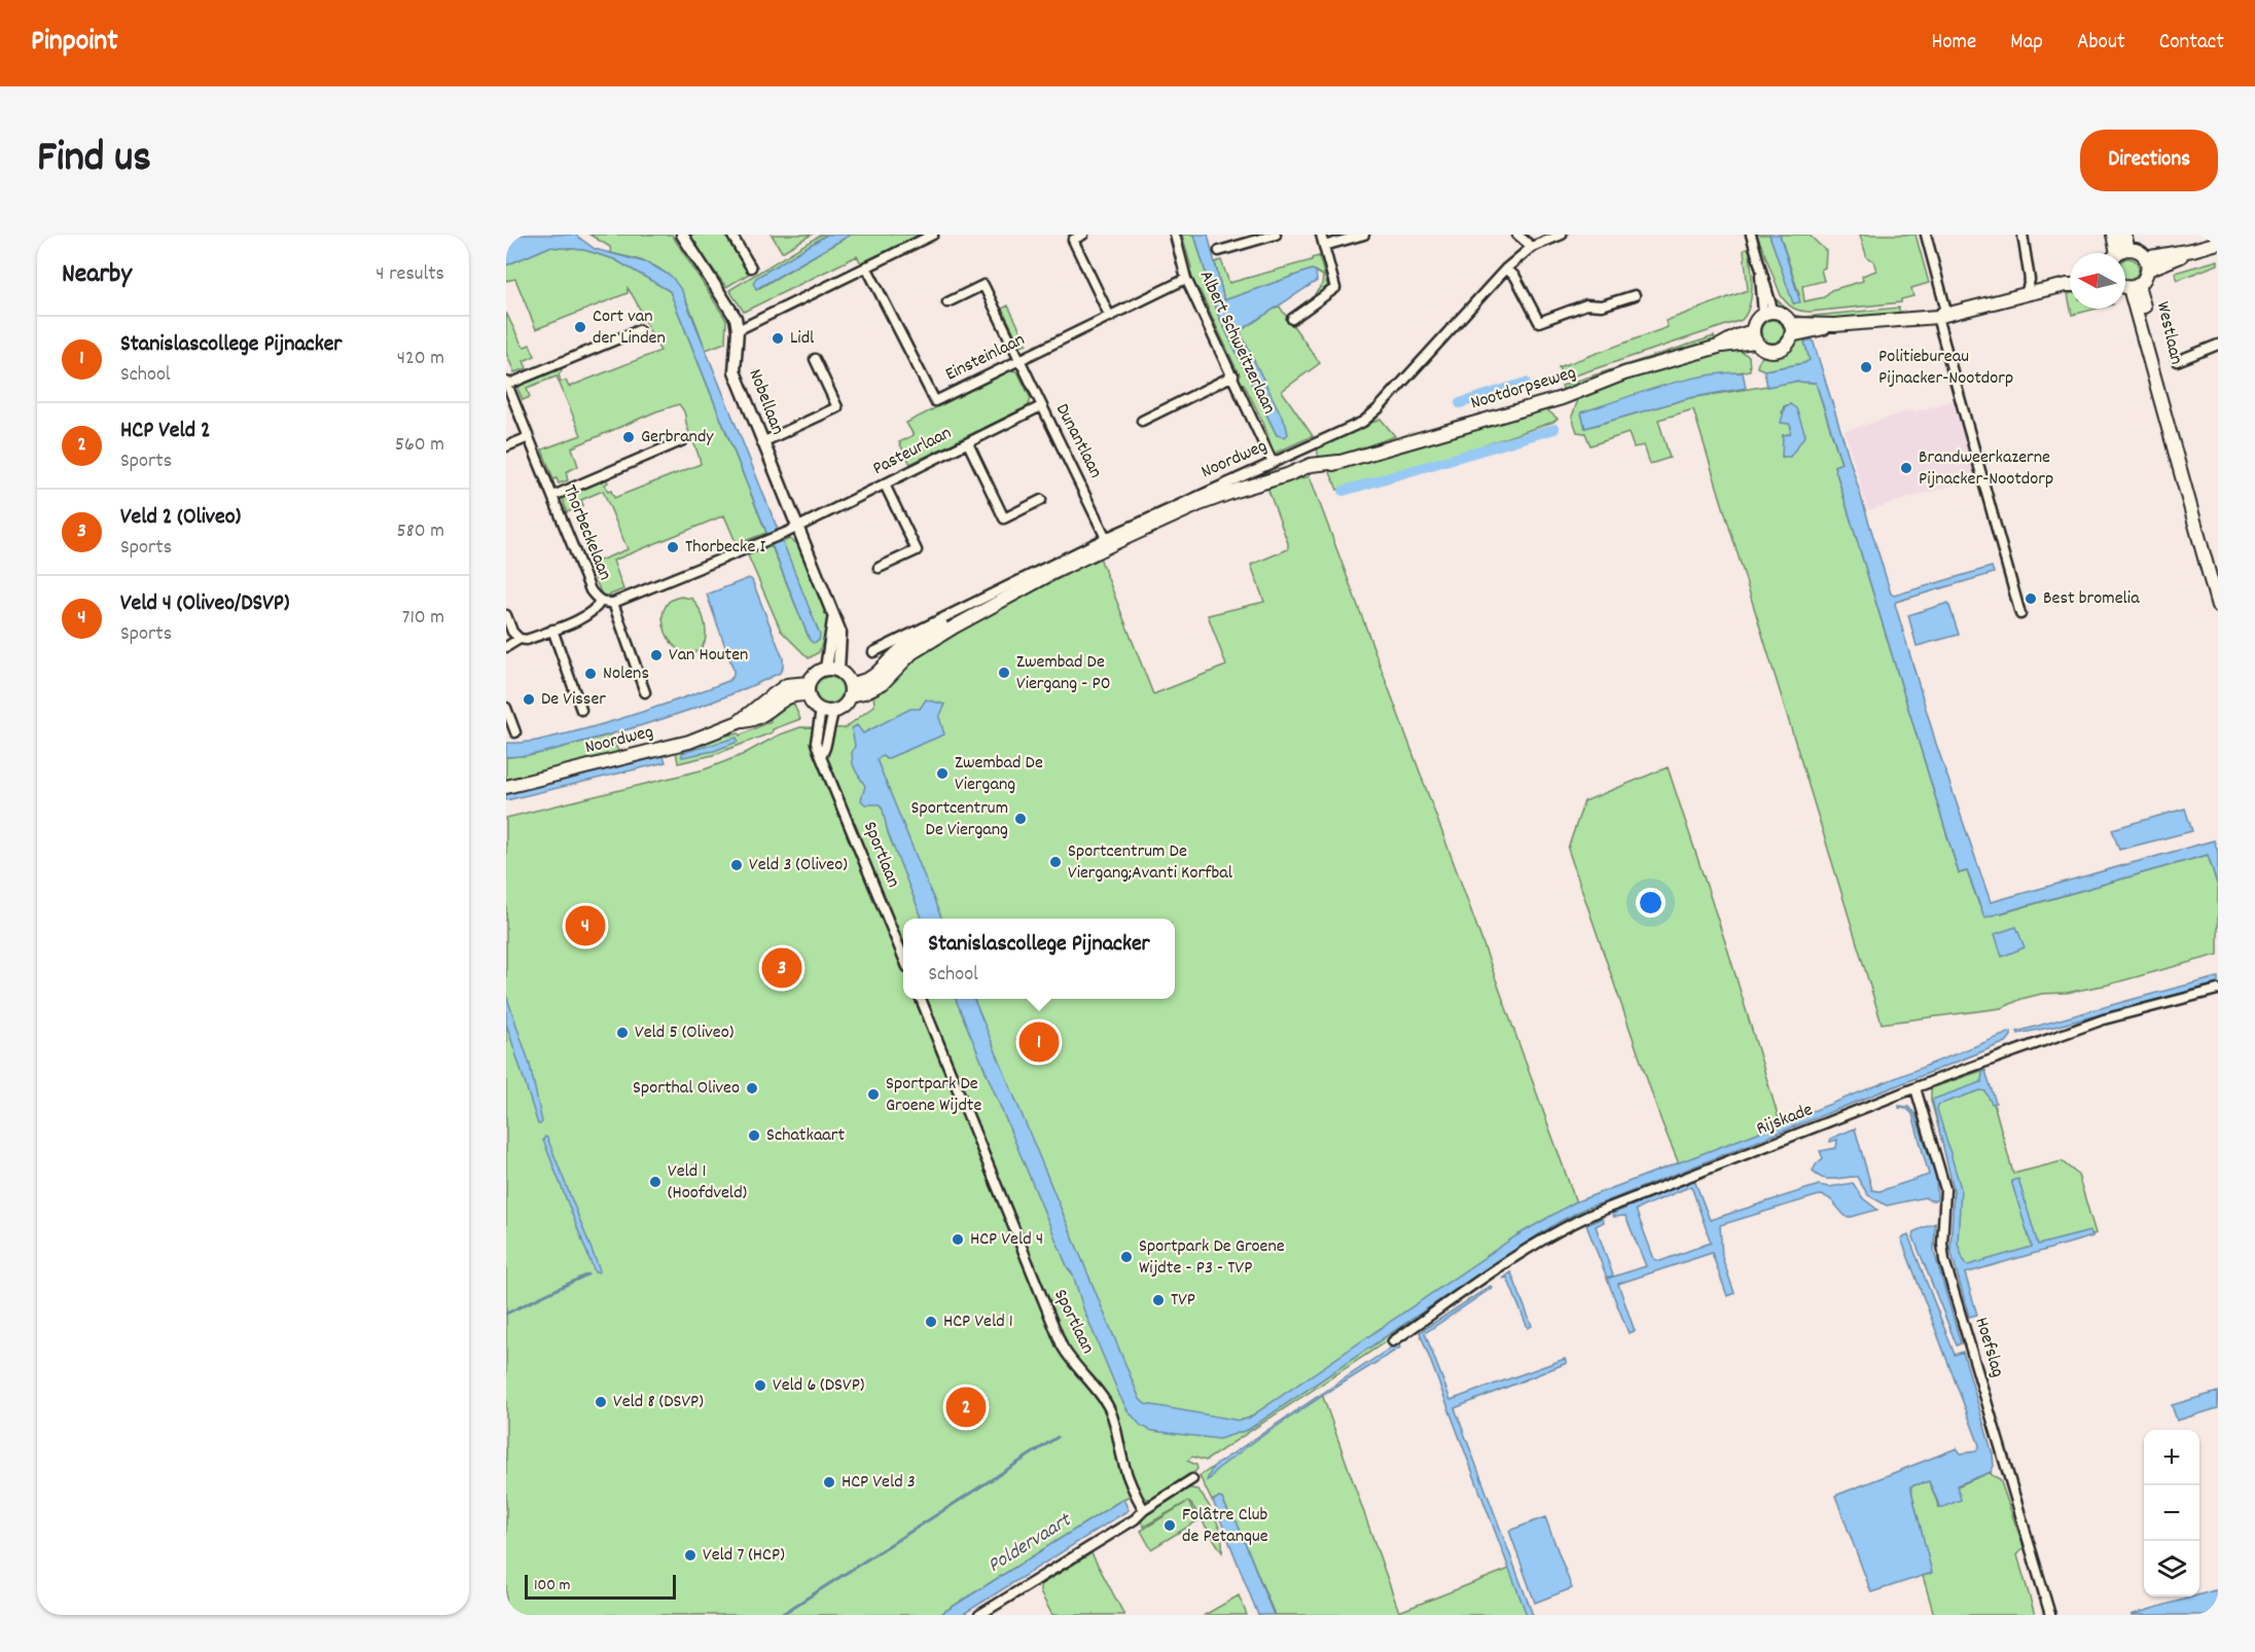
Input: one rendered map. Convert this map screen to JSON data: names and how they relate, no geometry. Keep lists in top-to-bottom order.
{
  "streets": {
    "main road": ["Westlaan", "Nootdorpseweg", "Noordweg"],
    "street": [
      "Albert Schweitzerlaan",
      "Einsteinlaan",
      "Nobellaan",
      "Dunantlaan",
      "Pasteurlaan",
      "Thorbeckelaan",
      "Sportlaan",
      "Rijskade",
      "Hoefslag"
    ]
  },
  "crossings": [
    ["Albert Schweitzerlaan", "Einsteinlaan"],
    ["Albert Schweitzerlaan", "Noordweg"],
    ["Einsteinlaan", "Dunantlaan"],
    ["Nootdorpseweg", "Noordweg"],
    ["Nobellaan", "Pasteurlaan"],
    ["Nobellaan", "Noordweg"],
    ["Nobellaan", "Thorbeckelaan"],
    ["Nobellaan", "Sportlaan"],
    ["Dunantlaan", "Pasteurlaan"],
    ["Dunantlaan", "Noordweg"],
    ["Pasteurlaan", "Thorbeckelaan"],
    ["Noordweg", "Sportlaan"],
    ["Rijskade", "Hoefslag"]
  ],
  "water": ["Poldervaart"],
  "places": [
    "Cort van der Linden",
    "Lidl",
    "Politiebureau Pijnacker-Nootdorp",
    "Gerbrandy",
    "Brandweerkazerne Pijnacker-Nootdorp",
    "Thorbecke I",
    "Best bromelia",
    "Van Houten",
    "Zwembad De Viergang - P0",
    "Nolens",
    "De Visser",
    "Zwembad De Viergang",
    "Sportcentrum De Viergang",
    "Sportcentrum De Viergang;Avanti Korfbal",
    "Veld 3 (Oliveo)",
    "Veld 5 (Oliveo)",
    "Sporthal Oliveo",
    "Sportpark De Groene Wijdte",
    "Schatkaart",
    "Veld 1 (Hoofdveld)",
    "HCP Veld 4",
    "Sportpark De Groene Wijdte - P3 - TVP",
    "TVP",
    "HCP Veld 1",
    "Veld 6 (DSVP)",
    "Veld 8 (DSVP)",
    "HCP Veld 3",
    "Folâtre Club de Petanque",
    "Veld 7 (HCP)"
  ],
  "scale_bar": "100 m",
  "north": "left",
  "page": {
    "header": "Pinpoint",
    "nav": [
      "Home",
      "Map",
      "About",
      "Contact"
    ],
    "title": "Find us",
    "buttons": "Directions",
    "heading": ["Nearby", "4 results"],
    "list": [
      {
        "mark": "1",
        "name": "Stanislascollege Pijnacker",
        "note": "School",
        "value": "420 m"
      },
      {
        "mark": "2",
        "name": "HCP Veld 2",
        "note": "Sports",
        "value": "560 m"
      },
      {
        "mark": "3",
        "name": "Veld 2 (Oliveo)",
        "note": "Sports",
        "value": "580 m"
      },
      {
        "mark": "4",
        "name": "Veld 4 (Oliveo/DSVP)",
        "note": "Sports",
        "value": "710 m"
      }
    ],
    "pins": [
      "4",
      "3",
      "1",
      "2"
    ],
    "popup": ["Stanislascollege Pijnacker", "School"],
    "map_buttons": ["+", "−"],
    "scale": "100 m"
  }
}
